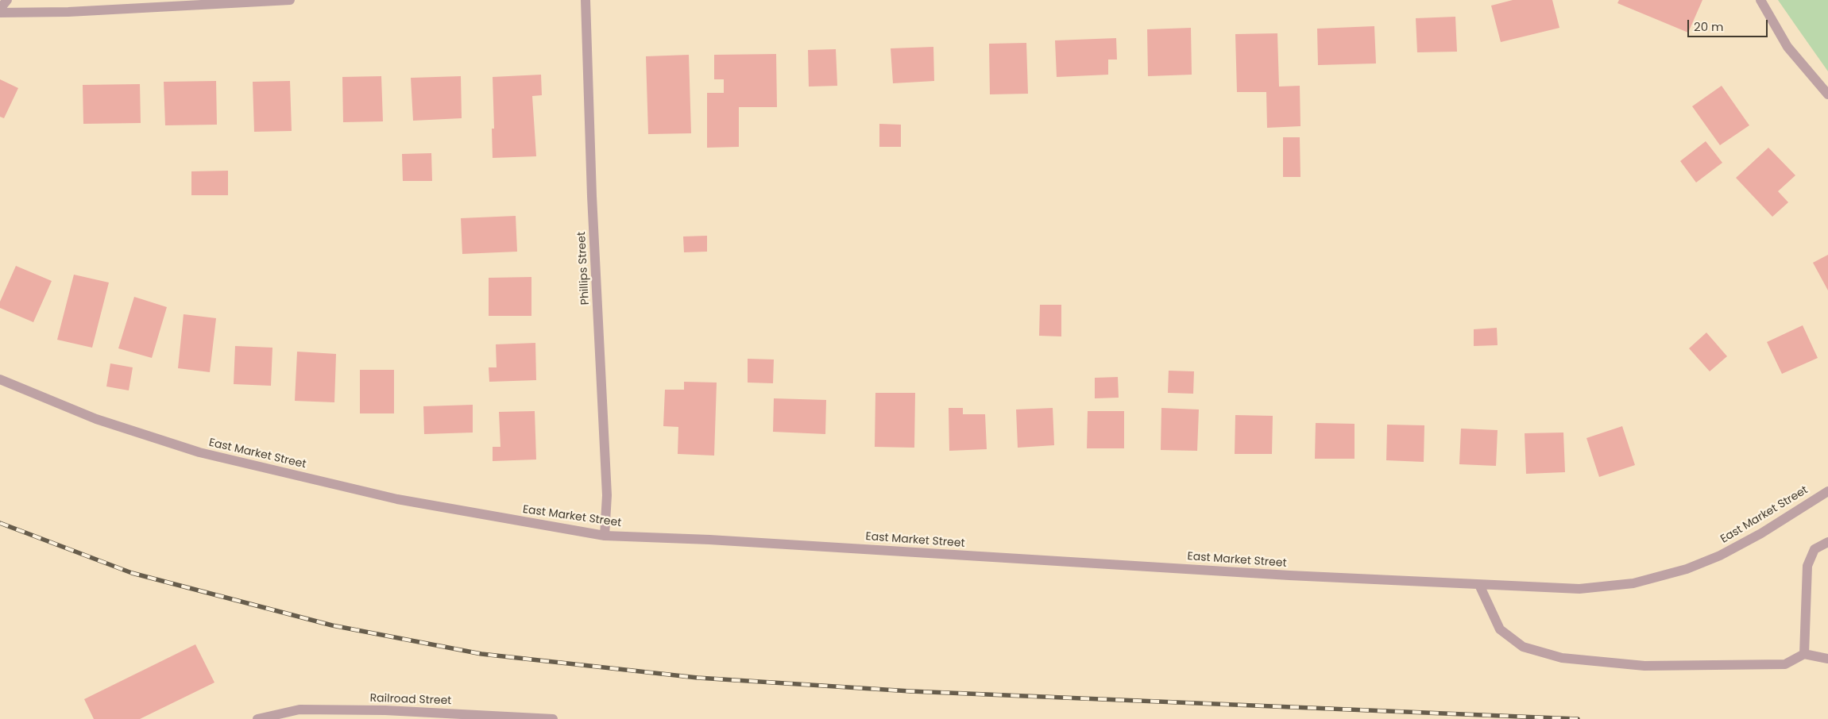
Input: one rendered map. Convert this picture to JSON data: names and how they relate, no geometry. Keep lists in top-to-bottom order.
{
  "streets": {
    "street": ["Phillips Street", "East Market Street", "Railroad Street"]
  },
  "crossings": [
    ["Phillips Street", "East Market Street"]
  ],
  "scale_bar": "20 m"
}
